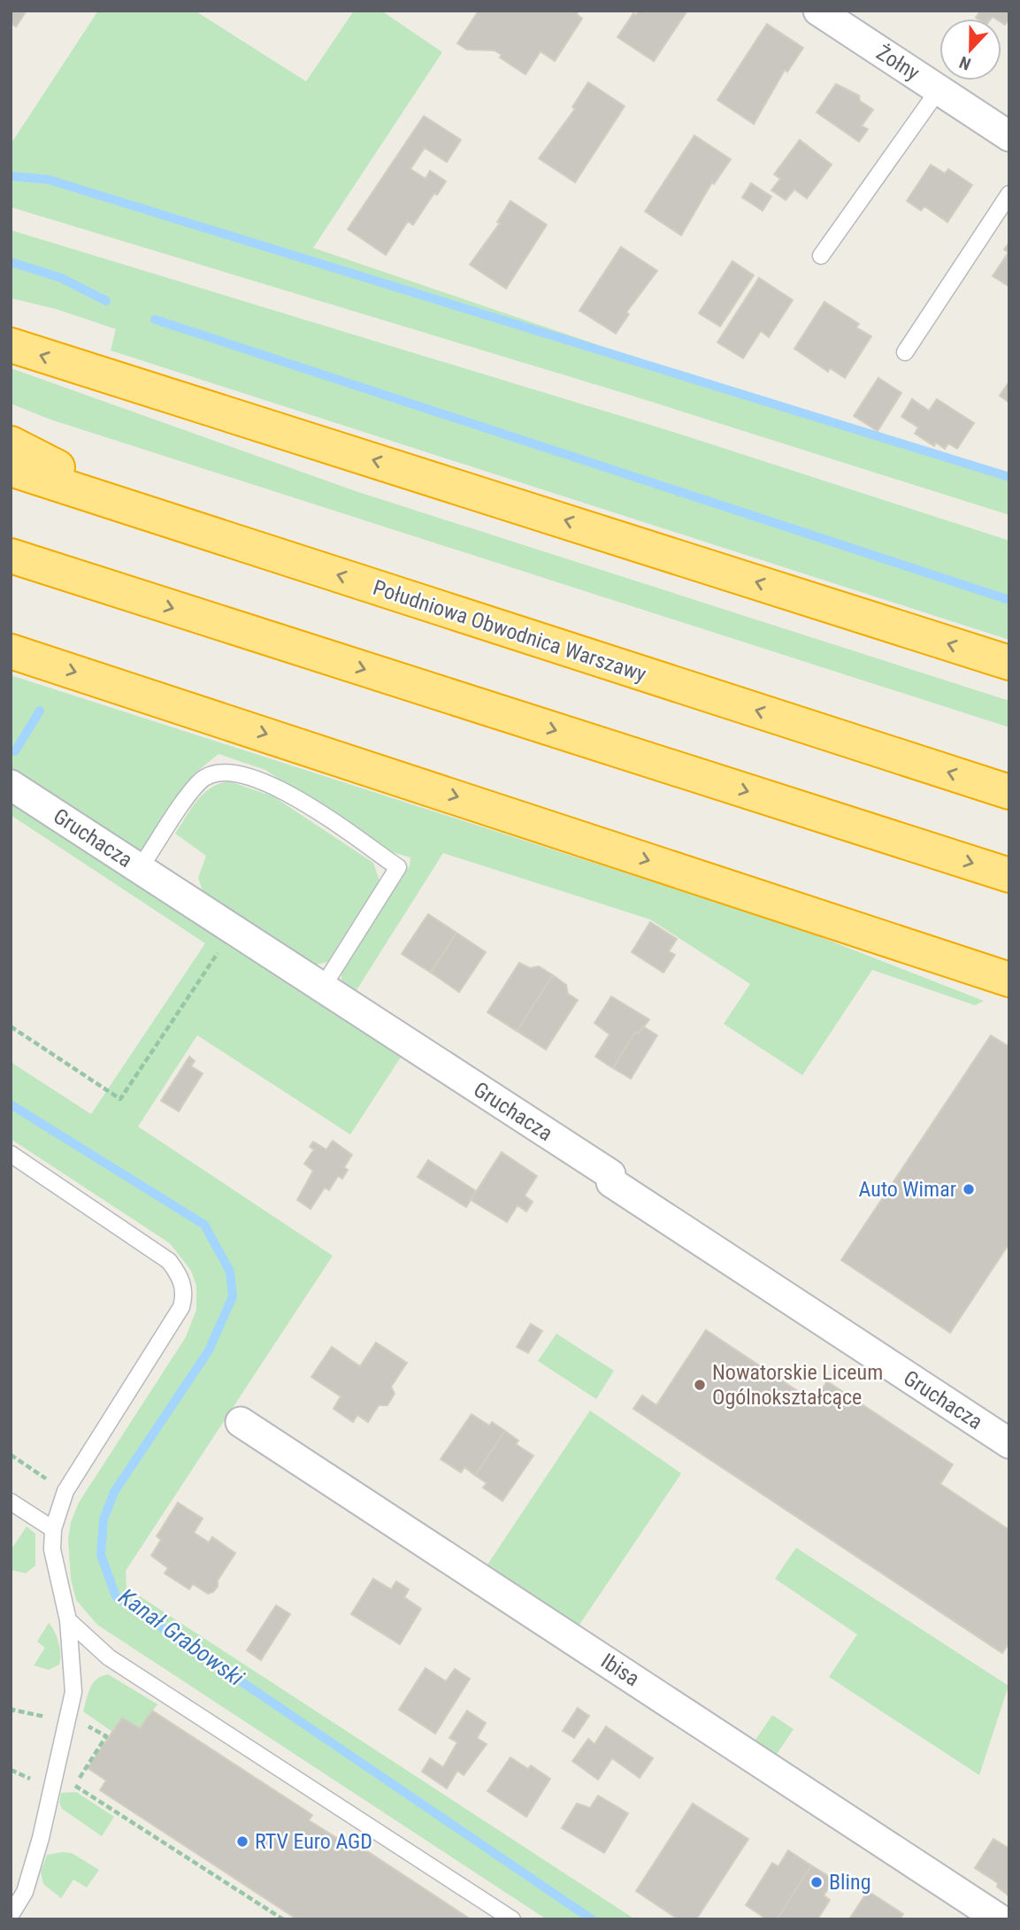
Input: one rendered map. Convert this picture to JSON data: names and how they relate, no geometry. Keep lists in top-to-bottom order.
{
  "streets": {
    "highway": ["Południowa Obwodnica Warszawy"],
    "street": ["Żołny", "Gruchacza", "Ibisa"]
  },
  "water": ["Kanał Grabowski"],
  "places": [
    "Auto Wimar",
    "Nowatorskie Liceum Ogólnokształcące",
    "RTV Euro AGD",
    "Bling"
  ],
  "north": "bottom"
}
